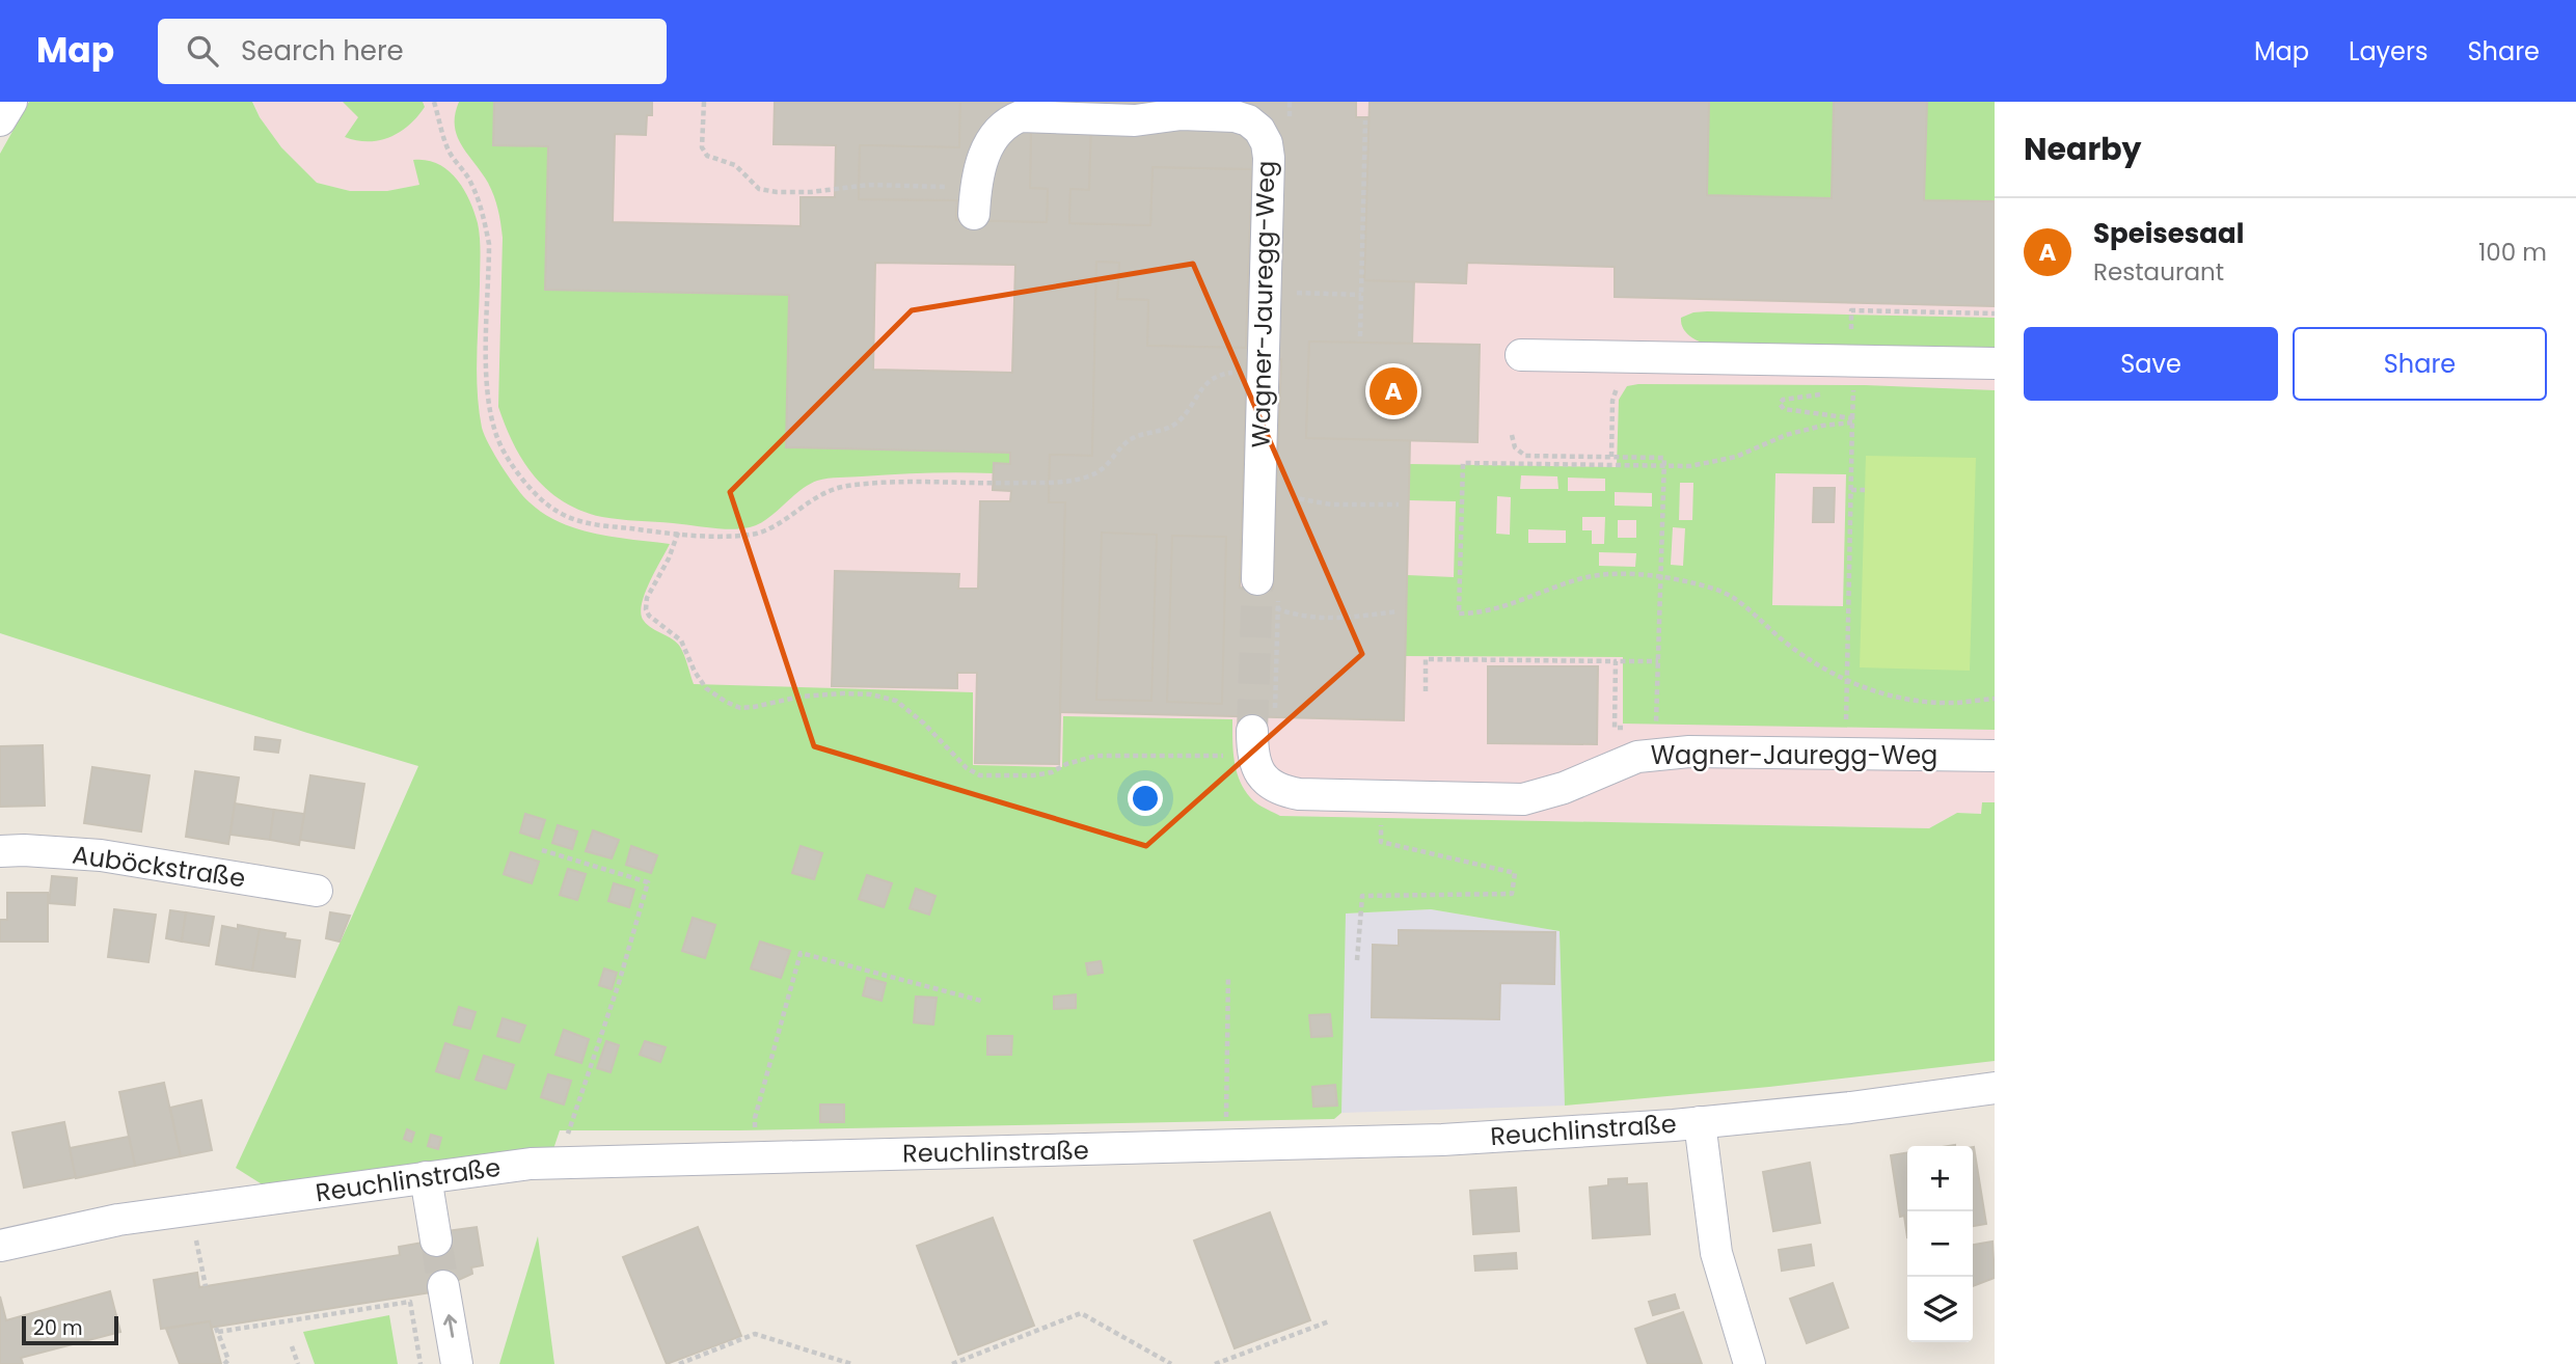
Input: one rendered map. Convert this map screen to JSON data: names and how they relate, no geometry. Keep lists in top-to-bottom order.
{
  "streets": {
    "street": ["Wagner-Jauregg-Weg", "Auböckstraße", "Reuchlinstraße"]
  },
  "scale_bar": "20 m",
  "page": {
    "header": "Map",
    "search": "Search here",
    "nav": ["Map", "Layers", "Share"],
    "heading": "Nearby",
    "list": [
      {
        "mark": "A",
        "name": "Speisesaal",
        "note": "Restaurant",
        "value": "100 m"
      }
    ],
    "buttons": ["Save", "Share"],
    "pins": "A",
    "map_buttons": ["+", "−"],
    "scale": "20 m"
  }
}
